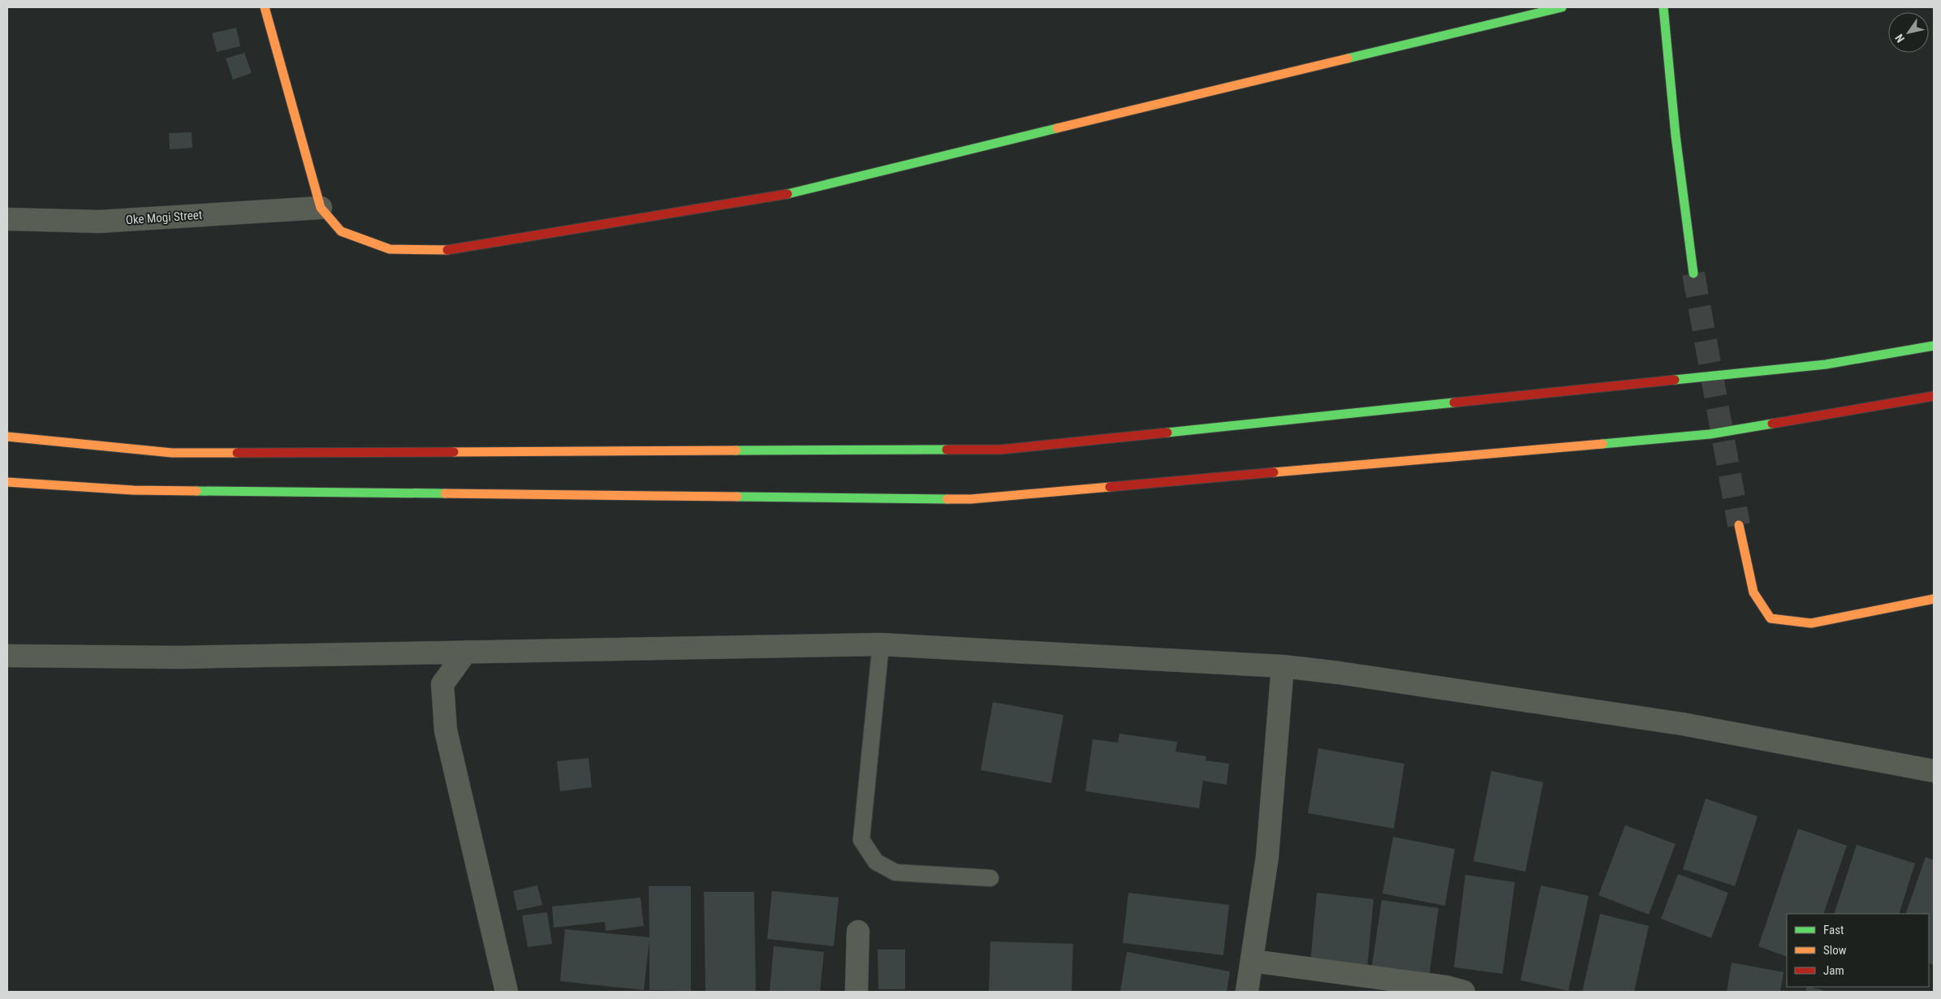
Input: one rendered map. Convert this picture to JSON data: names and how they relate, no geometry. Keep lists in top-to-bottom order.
{
  "streets": {
    "street": ["Oke Mogi Street"]
  },
  "legend": ["Fast", "Slow", "Jam"],
  "north": "bottom left"
}
